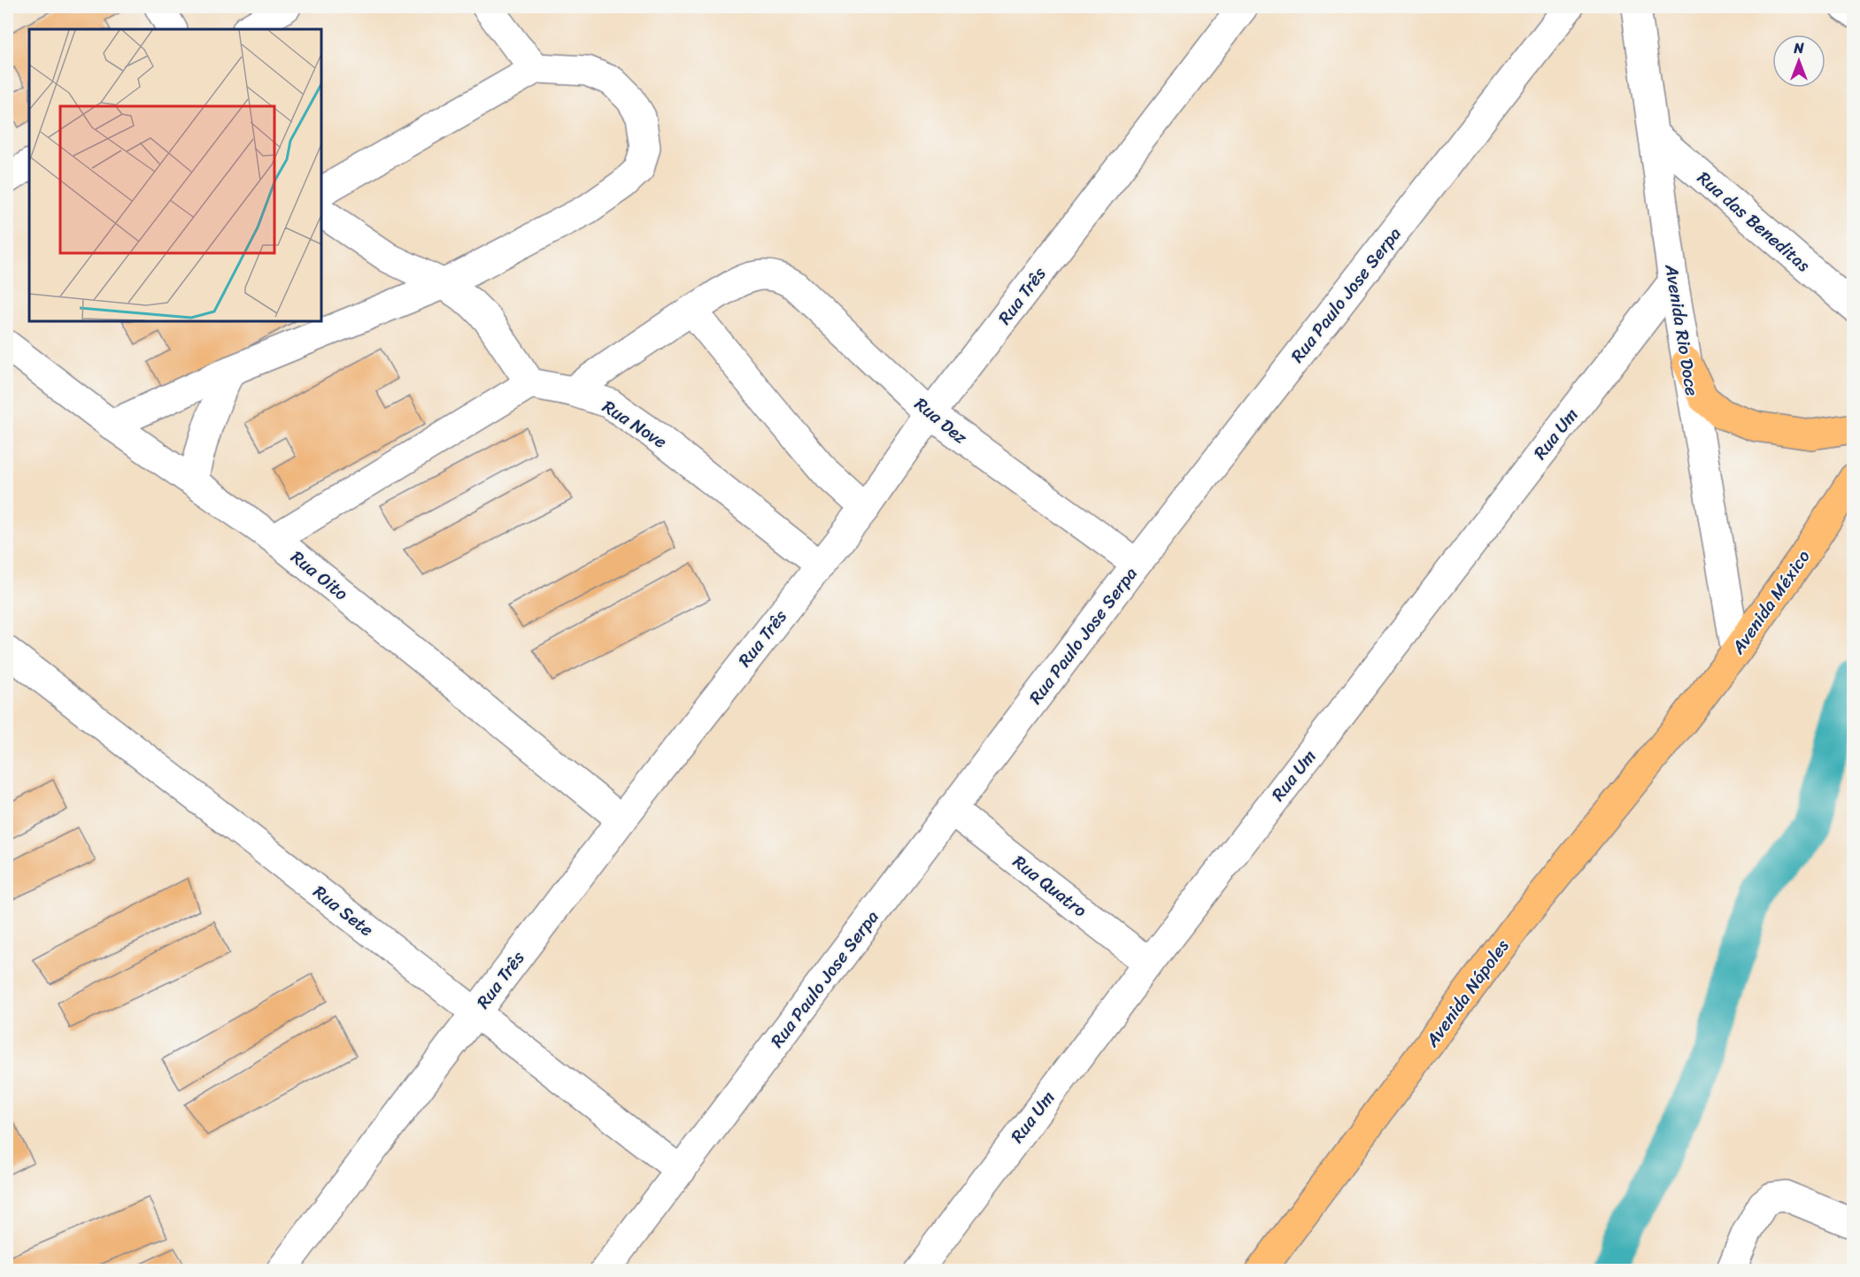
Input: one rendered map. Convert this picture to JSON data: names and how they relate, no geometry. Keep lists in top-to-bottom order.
{
  "streets": {
    "main road": ["Avenida México", "Avenida Nápoles"],
    "street": [
      "Rua das Beneditas",
      "Rua Paulo Jose Serpa",
      "Rua Três",
      "Avenida Rio Doce",
      "Rua Dez",
      "Rua Nove",
      "Rua Um",
      "Rua Oito",
      "Rua Quatro",
      "Rua Sete"
    ]
  },
  "crossings": [
    ["Rua das Beneditas", "Avenida Rio Doce"],
    ["Rua Paulo Jose Serpa", "Rua Dez"],
    ["Rua Paulo Jose Serpa", "Rua Quatro"],
    ["Rua Paulo Jose Serpa", "Rua Sete"],
    ["Rua Três", "Rua Dez"],
    ["Rua Três", "Rua Nove"],
    ["Rua Três", "Rua Oito"],
    ["Rua Três", "Rua Sete"],
    ["Avenida Rio Doce", "Rua Um"],
    ["Avenida Rio Doce", "Avenida México"],
    ["Rua Um", "Rua Quatro"],
    ["Avenida México", "Avenida Nápoles"]
  ],
  "north": "top"
}
